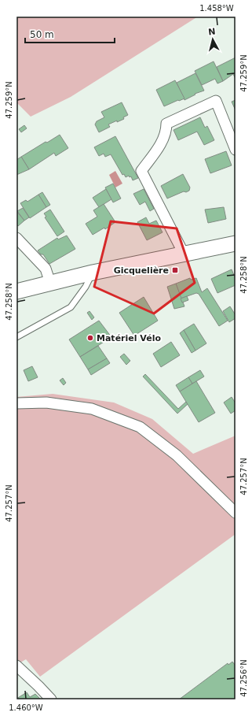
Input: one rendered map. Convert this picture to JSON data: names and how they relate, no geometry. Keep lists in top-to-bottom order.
{
  "places": {
    "transit": ["Gicquelière"],
    "other": ["Matériel Vélo"]
  },
  "scale_bar": "50 m",
  "north": "top",
  "coordinates": [
    "1.458°W",
    "47.259°N",
    "47.258°N",
    "47.257°N",
    "47.256°N",
    "1.460°W"
  ]
}
